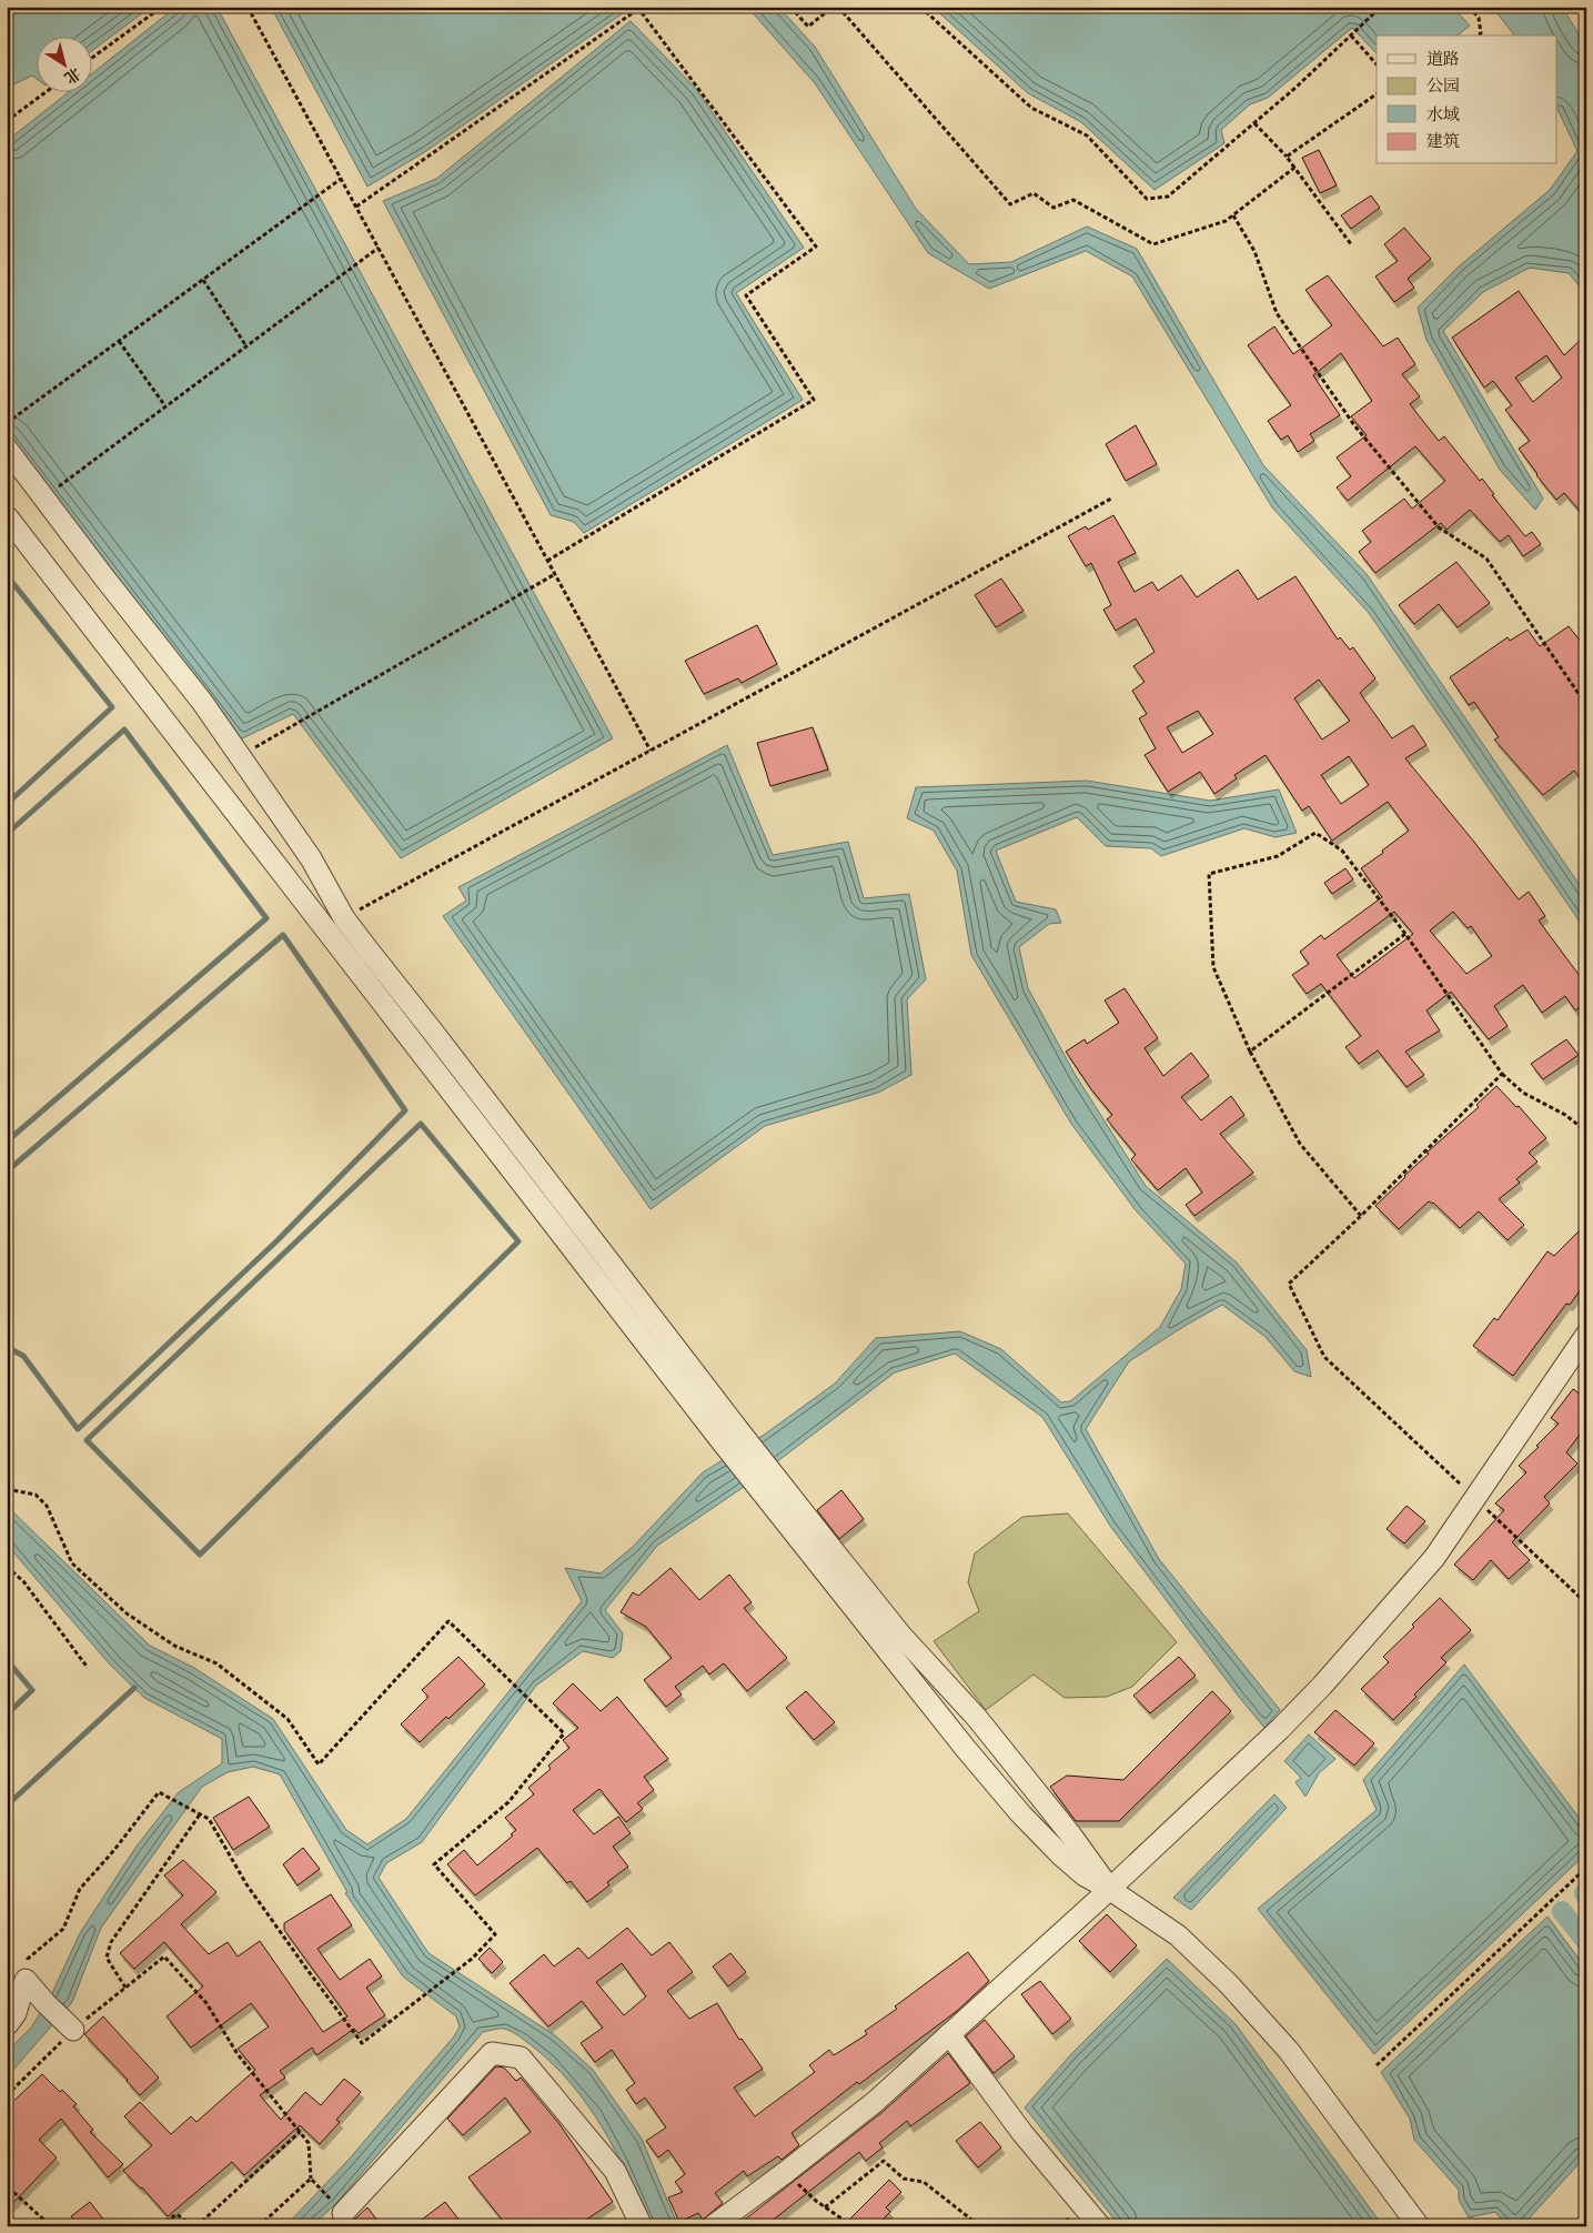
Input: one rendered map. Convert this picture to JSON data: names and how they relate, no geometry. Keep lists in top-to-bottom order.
{
  "legend": [
    "道路",
    "公园",
    "水域",
    "建筑"
  ],
  "north": "bottom right"
}
